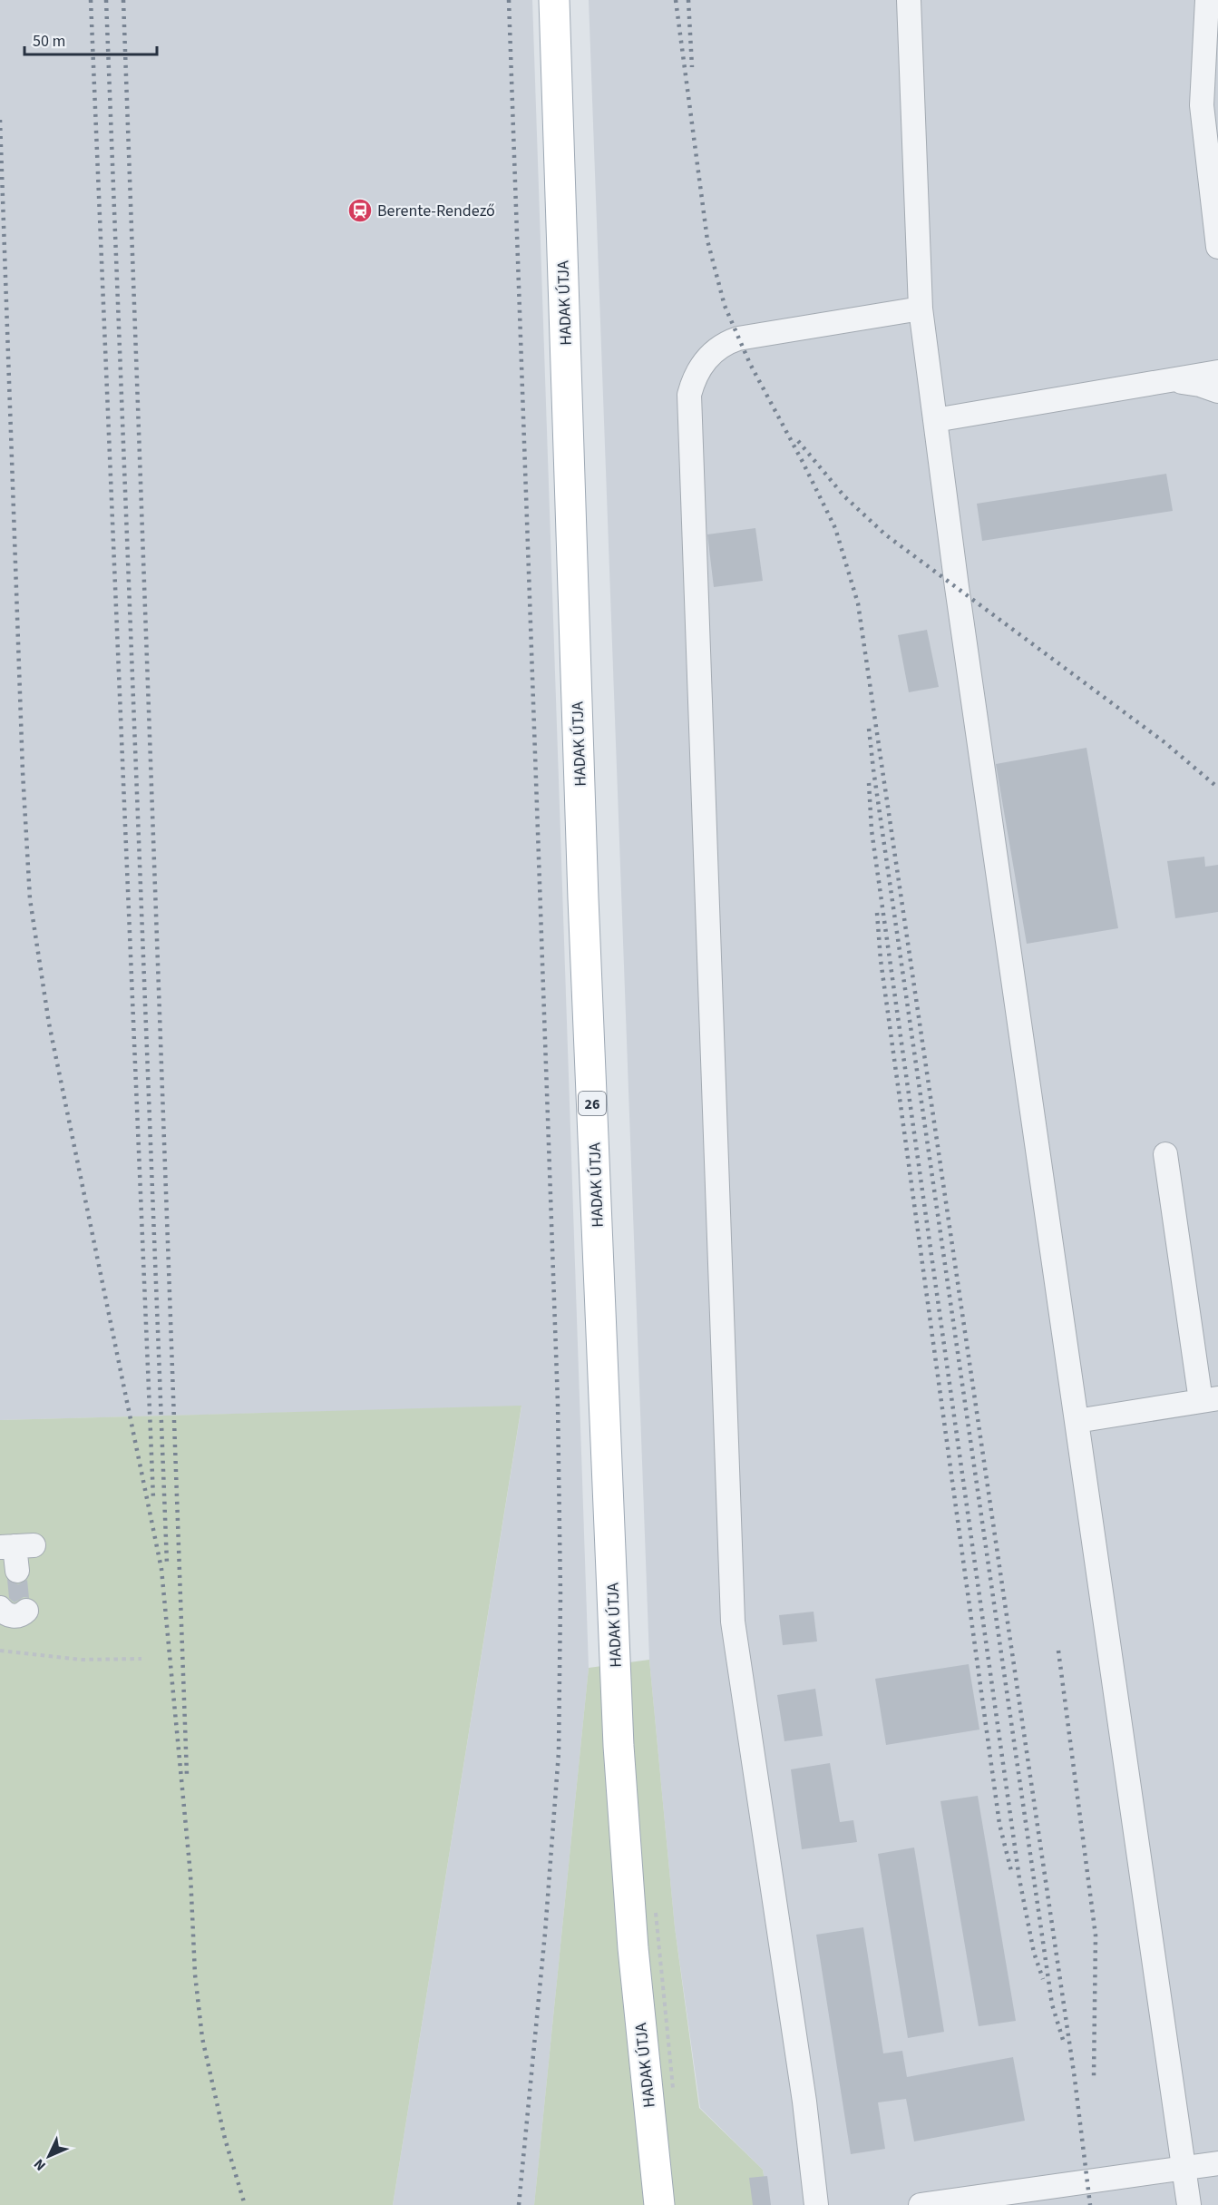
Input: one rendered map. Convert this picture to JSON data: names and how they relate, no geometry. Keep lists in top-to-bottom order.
{
  "streets": {
    "main road": ["HADAK ÚTJA", "26"]
  },
  "places": {
    "station": ["Berente-Rendező"]
  },
  "scale_bar": "50 m",
  "north": "bottom left"
}
